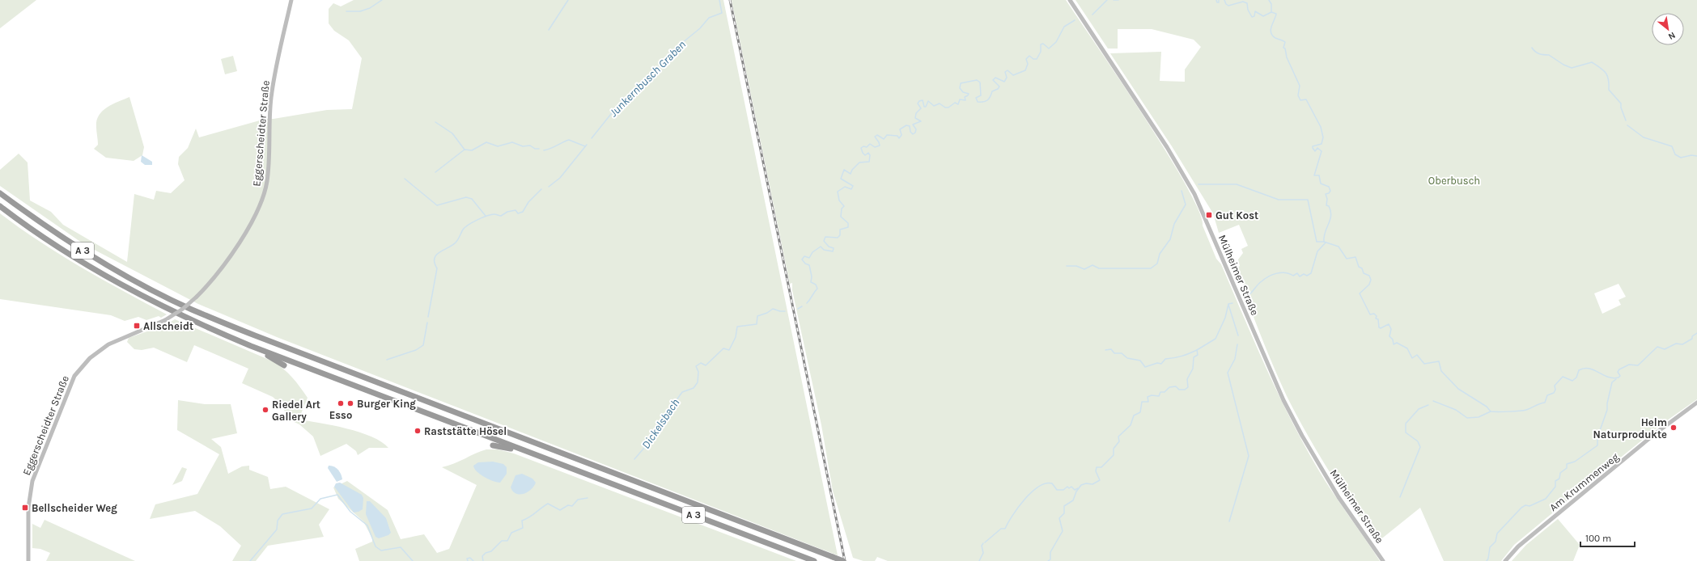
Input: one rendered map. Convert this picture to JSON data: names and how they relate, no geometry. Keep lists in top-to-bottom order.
{
  "streets": {
    "highway": ["A 3"],
    "main road": ["Eggerscheidter Straße", "Mülheimer Straße", "Am Krummenweg"]
  },
  "water": ["Junkernbusch Graben", "Dickelsbach"],
  "parks": ["Oberbusch"],
  "places": {
    "transit": ["Gut Kost", "Allscheidt", "Bellscheider Weg"],
    "other": [
      "Esso",
      "Burger King",
      "Riedel Art Gallery",
      "Helm Naturprodukte",
      "Raststätte Hösel"
    ]
  },
  "scale_bar": "100 m",
  "north": "bottom right"
}
